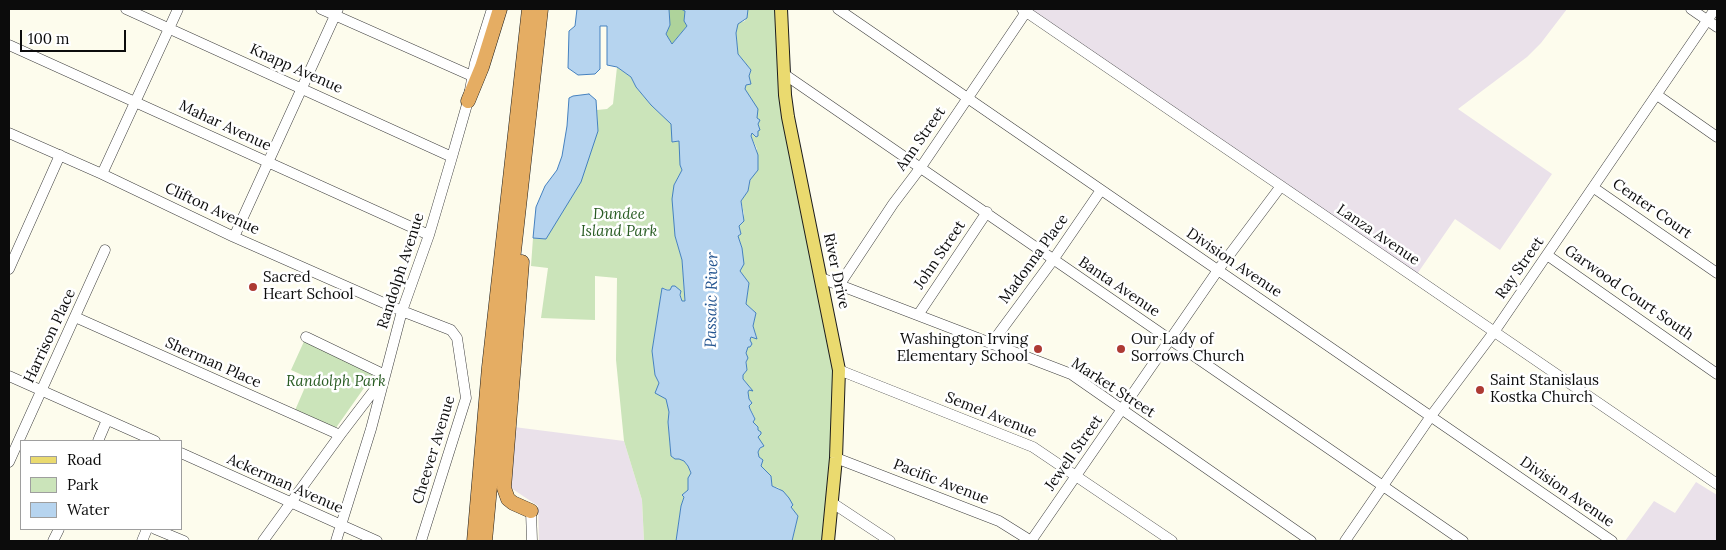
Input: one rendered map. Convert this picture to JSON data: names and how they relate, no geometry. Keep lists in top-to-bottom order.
{
  "streets": {
    "main road": ["River Drive"],
    "street": [
      "Knapp Avenue",
      "Mahar Avenue",
      "Ann Street",
      "Clifton Avenue",
      "Center Court",
      "Lanza Avenue",
      "John Street",
      "Madonna Place",
      "Division Avenue",
      "Ray Street",
      "Randolph Avenue",
      "Banta Avenue",
      "Garwood Court South",
      "Harrison Place",
      "Sherman Place",
      "Market Street",
      "Semel Avenue",
      "Cheever Avenue",
      "Jewell Street",
      "Pacific Avenue",
      "Ackerman Avenue"
    ]
  },
  "crossings": [
    ["Knapp Avenue", "Randolph Avenue"],
    ["Mahar Avenue", "Randolph Avenue"],
    ["Ann Street", "Lanza Avenue"],
    ["Ann Street", "Division Avenue"],
    ["Ann Street", "Banta Avenue"],
    ["Ann Street", "Market Street"],
    ["Clifton Avenue", "Randolph Avenue"],
    ["Clifton Avenue", "Cheever Avenue"],
    ["Center Court", "Ray Street"],
    ["Lanza Avenue", "Ray Street"],
    ["Lanza Avenue", "Jewell Street"],
    ["John Street", "Banta Avenue"],
    ["John Street", "Market Street"],
    ["Madonna Place", "Division Avenue"],
    ["Madonna Place", "Banta Avenue"],
    ["Madonna Place", "Market Street"],
    ["Division Avenue", "Ray Street"],
    ["Division Avenue", "Jewell Street"],
    ["Ray Street", "Banta Avenue"],
    ["Ray Street", "Garwood Court South"],
    ["Randolph Avenue", "Cheever Avenue"],
    ["Randolph Avenue", "Ackerman Avenue"],
    ["River Drive", "Banta Avenue"],
    ["River Drive", "Market Street"],
    ["River Drive", "Semel Avenue"],
    ["River Drive", "Pacific Avenue"],
    ["Banta Avenue", "Jewell Street"],
    ["Harrison Place", "Sherman Place"],
    ["Market Street", "Jewell Street"],
    ["Semel Avenue", "Jewell Street"],
    ["Jewell Street", "Pacific Avenue"]
  ],
  "water": ["Passaic River"],
  "parks": ["Dundee Island Park", "Randolph Park"],
  "places": [
    "Sacred Heart School",
    "Washington Irving Elementary School",
    "Our Lady of Sorrows Church",
    "Saint Stanislaus Kostka Church"
  ],
  "legend": ["Road", "Park", "Water"],
  "scale_bar": "100 m"
}
